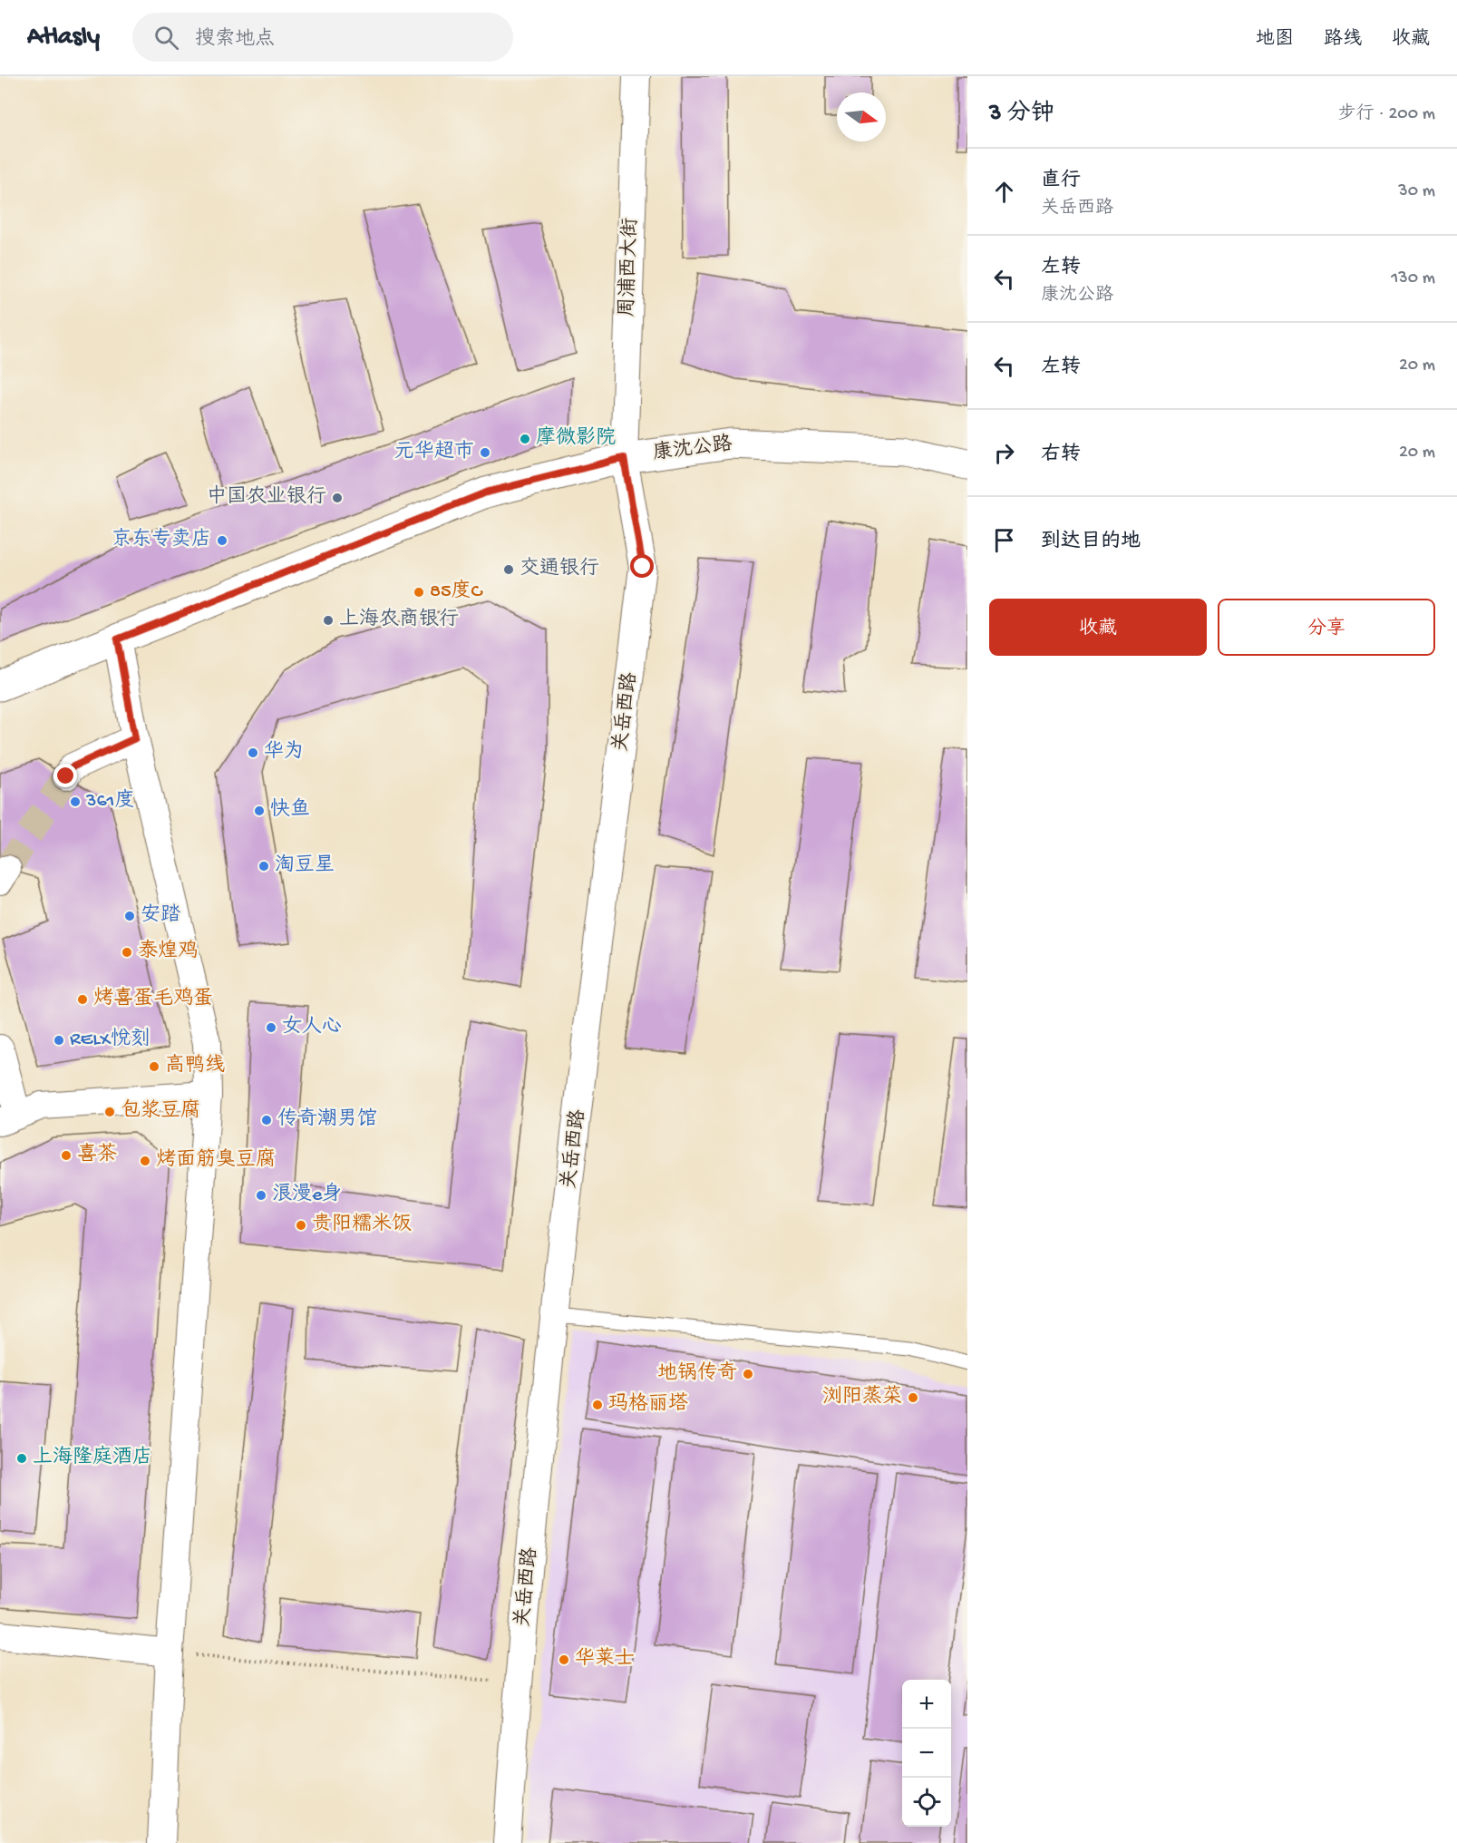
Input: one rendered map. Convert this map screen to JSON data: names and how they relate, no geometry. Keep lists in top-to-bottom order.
{
  "streets": {
    "street": ["周浦西大街", "康沈公路", "关岳西路"]
  },
  "crossings": [
    ["周浦西大街", "康沈公路"],
    ["周浦西大街", "关岳西路"],
    ["康沈公路", "关岳西路"]
  ],
  "places": [
    "摩微影院",
    "元华超市",
    "中国农业银行",
    "京东专卖店",
    "交通银行",
    "85度C",
    "上海农商银行",
    "华为",
    "361度",
    "快鱼",
    "淘豆星",
    "安踏",
    "泰煌鸡",
    "烤喜蛋毛鸡蛋",
    "女人心",
    "RELX悦刻",
    "高鸭线",
    "包浆豆腐",
    "传奇潮男馆",
    "喜茶",
    "烤面筋臭豆腐",
    "浪漫e身",
    "贵阳糯米饭",
    "地锅传奇",
    "浏阳蒸菜",
    "玛格丽塔",
    "上海隆庭酒店",
    "华莱士"
  ],
  "north": "right",
  "page": {
    "header": "Atlasly",
    "search": "搜索地点",
    "nav": ["地图", "路线", "收藏"],
    "heading": ["3 分钟", "步行 · 200 m"],
    "list": [
      ["直行", "关岳西路", "30 m"],
      ["左转", "康沈公路", "130 m"],
      ["左转", "20 m"],
      ["右转", "20 m"],
      "到达目的地"
    ],
    "buttons": ["收藏", "分享"],
    "map_buttons": ["+", "−"]
  }
}
